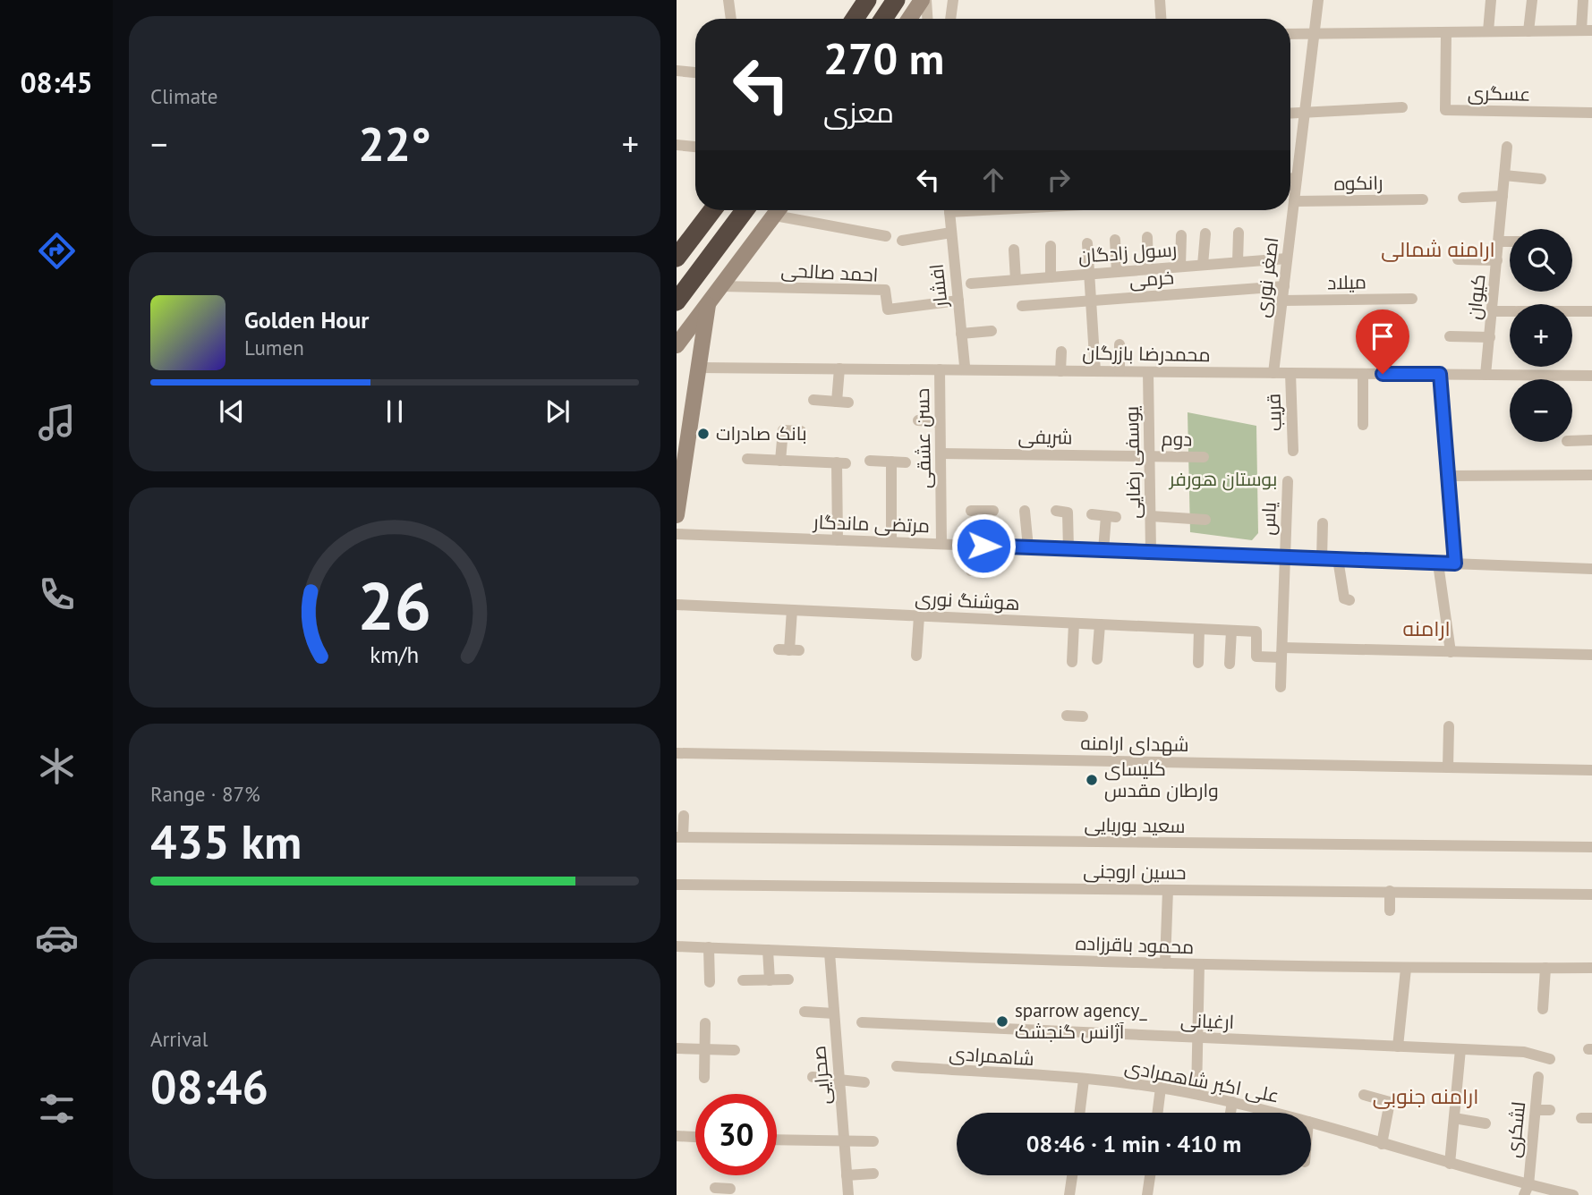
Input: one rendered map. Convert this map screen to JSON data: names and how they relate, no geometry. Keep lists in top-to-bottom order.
{
  "streets": {
    "street": [
      "عسگری",
      "رانکوه",
      "رسول زادگان",
      "احمد صالحی",
      "اصغر نوری",
      "خرمی",
      "میلاد",
      "افشار",
      "کیوان",
      "محمدرضا بازرگان",
      "قریب",
      "شریفی",
      "حسن عشقی",
      "دوم",
      "یوسفی رضایی",
      "یاس",
      "مرتضی ماندگار",
      "هوشنگ نوری",
      "شهدای ارامنه",
      "سعید بوریایی",
      "حسین اروجنی",
      "محمود باقرزاده",
      "ارغیانی",
      "شاهمرادی",
      "صحرایی",
      "علی اکبر شاهمرادی",
      "لشکری"
    ]
  },
  "crossings": [
    ["رانکوه", "اصغر نوری"],
    ["رسول زادگان", "اصغر نوری"],
    ["احمد صالحی", "افشار"],
    ["اصغر نوری", "خرمی"],
    ["اصغر نوری", "میلاد"],
    ["اصغر نوری", "محمدرضا بازرگان"],
    ["کیوان", "محمدرضا بازرگان"],
    ["محمدرضا بازرگان", "قریب"],
    ["محمدرضا بازرگان", "حسن عشقی"],
    ["محمدرضا بازرگان", "یوسفی رضایی"],
    ["شریفی", "حسن عشقی"],
    ["شریفی", "دوم"],
    ["شریفی", "یوسفی رضایی"],
    ["حسن عشقی", "مرتضی ماندگار"],
    ["دوم", "یوسفی رضایی"],
    ["یوسفی رضایی", "مرتضی ماندگار"],
    ["یاس", "مرتضی ماندگار"],
    ["یاس", "هوشنگ نوری"],
    ["محمود باقرزاده", "صحرایی"],
    ["شاهمرادی", "علی اکبر شاهمرادی"],
    ["علی اکبر شاهمرادی", "لشکری"]
  ],
  "districts": ["ارامنه شمالی", "ارامنه", "ارامنه جنوبی"],
  "parks": ["بوستان هورفر"],
  "places": ["بانک صادرات", "کلیسای وارطان مقدس", "sparrow agency_ آژانس گنجشک"],
  "page": {
    "tabs": "08:45",
    "tile": [
      "Climate",
      ["Range · 87%", "435 km"],
      ["Arrival", "08:46"]
    ],
    "turn": ["270 m", "معزی"],
    "heat": ["−", "22°", "+"],
    "map_buttons": ["+", "−"],
    "song": ["Golden Hour", "Lumen"],
    "limit": "30",
    "trip": "08:46 · 1 min · 410 m",
    "gauge": ["26", "km/h"]
  }
}
